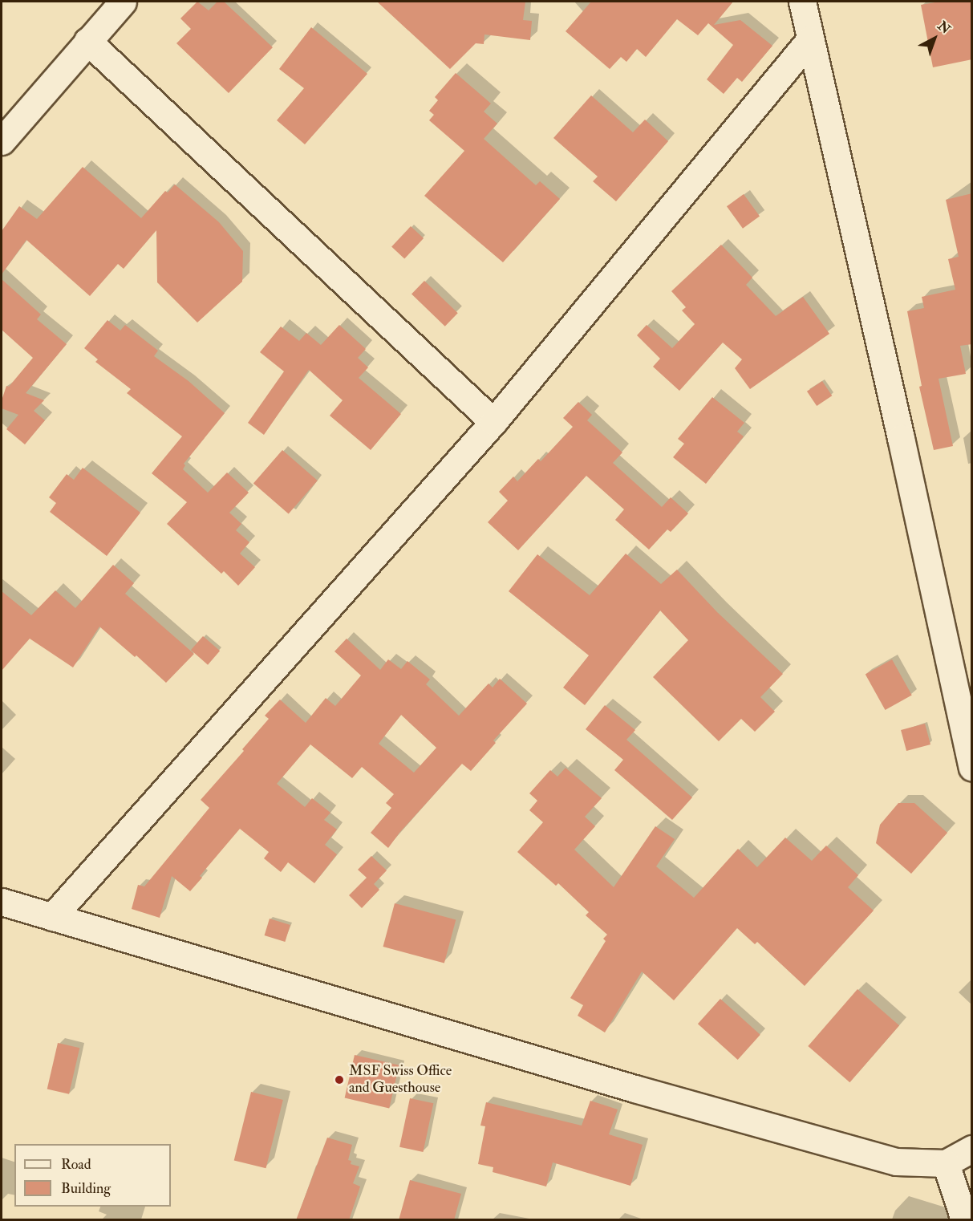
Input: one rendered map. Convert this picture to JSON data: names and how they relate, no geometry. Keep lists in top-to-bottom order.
{
  "places": ["MSF Swiss Office and Guesthouse"],
  "legend": ["Road", "Building"],
  "north": "top right"
}
